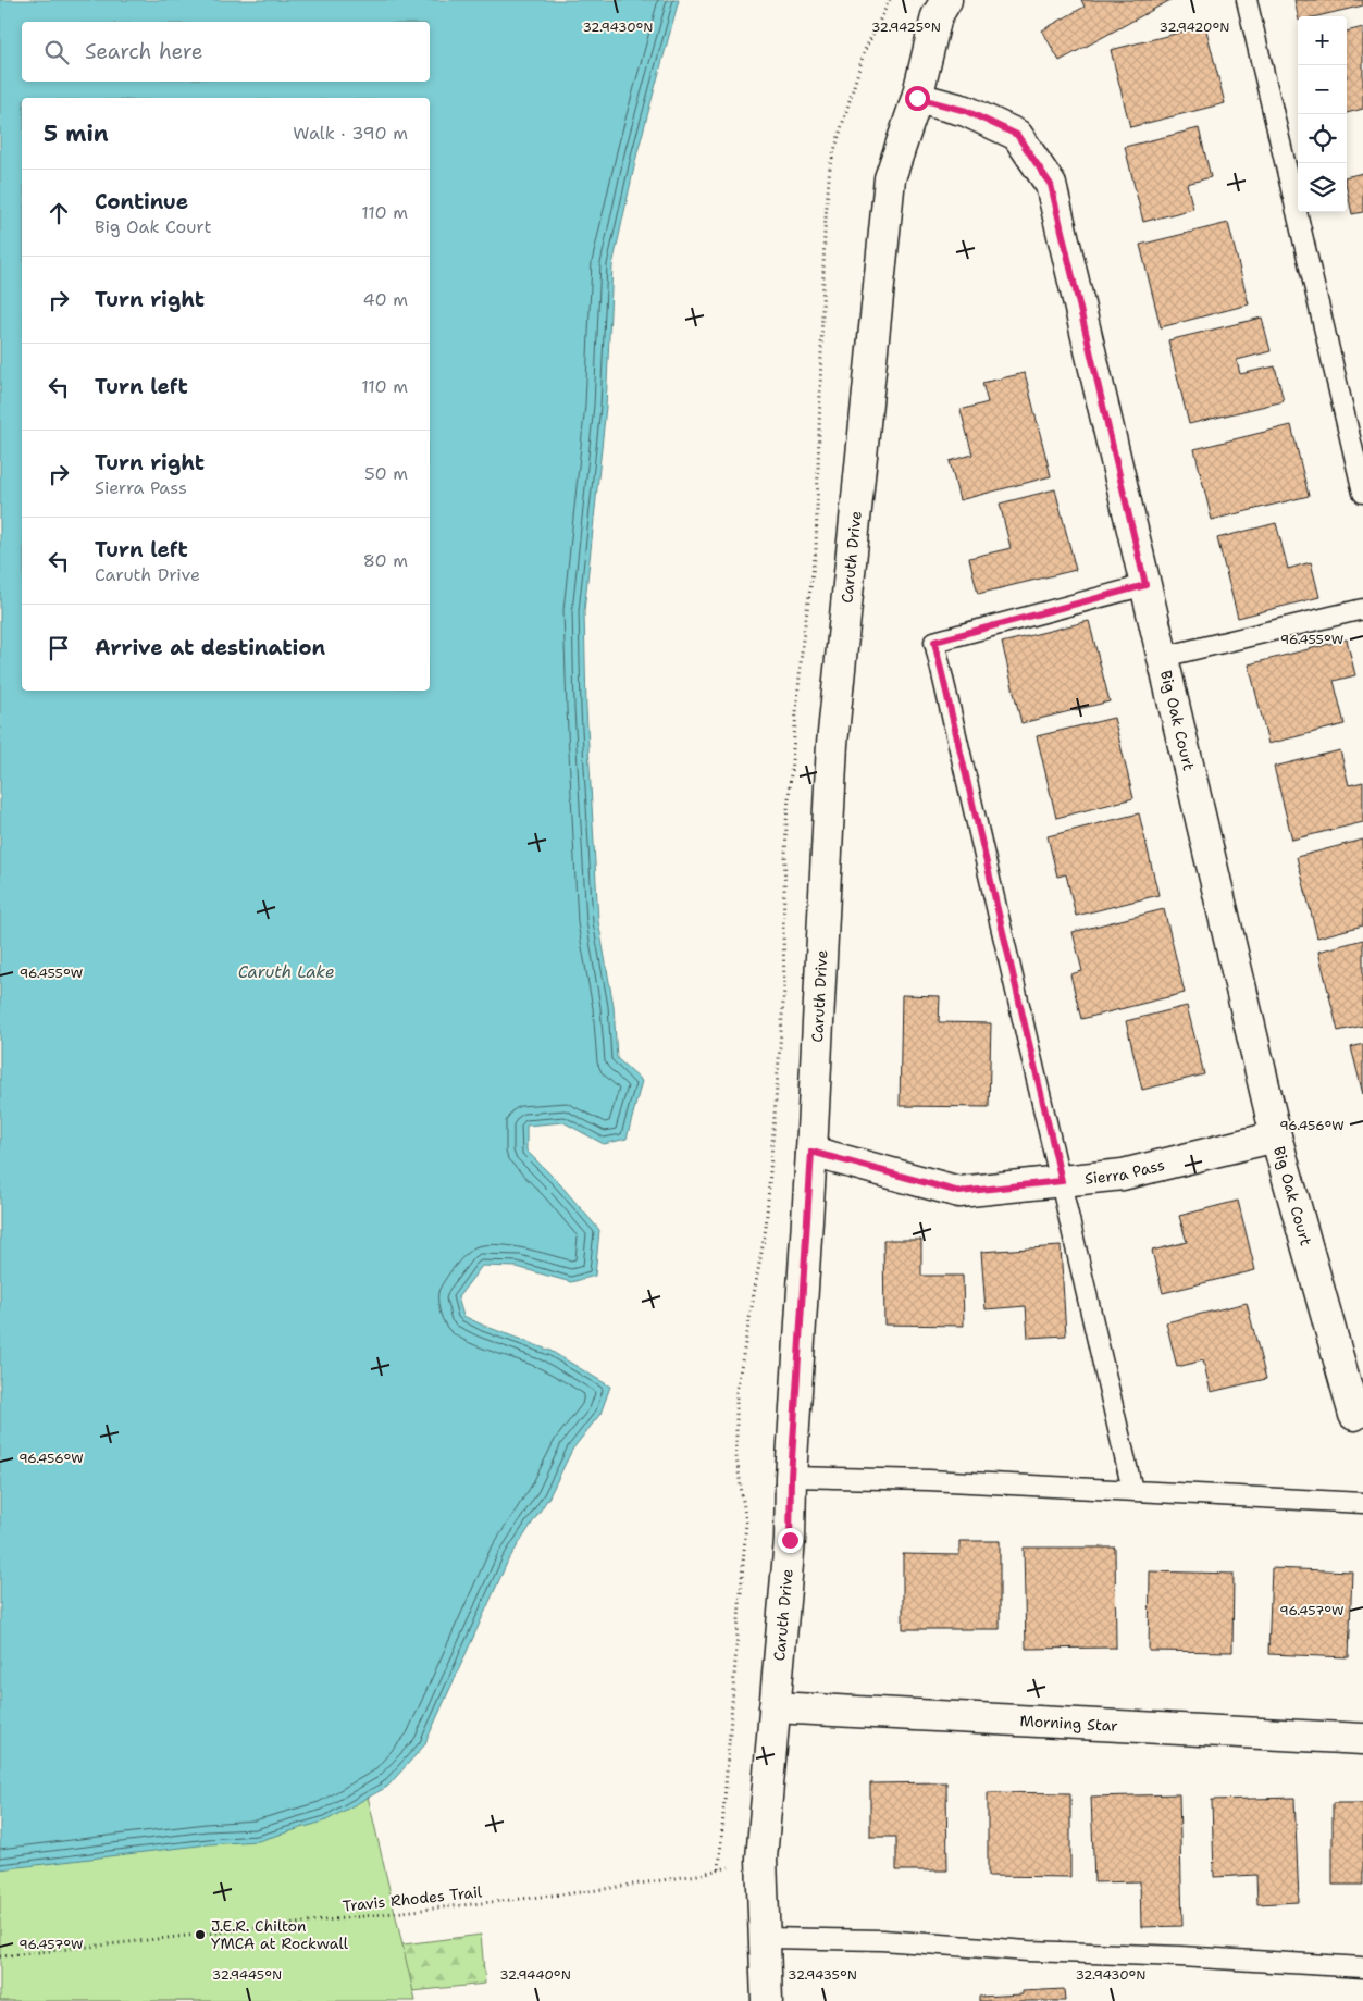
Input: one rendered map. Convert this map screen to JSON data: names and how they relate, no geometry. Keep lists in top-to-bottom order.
{
  "streets": {
    "street": [
      "Caruth Drive",
      "Big Oak Court",
      "Sierra Pass",
      "Morning Star"
    ],
    "path": ["Travis Rhodes Trail"]
  },
  "crossings": [
    ["Caruth Drive", "Big Oak Court"],
    ["Caruth Drive", "Sierra Pass"],
    ["Caruth Drive", "Morning Star"],
    ["Caruth Drive", "Travis Rhodes Trail"],
    ["Big Oak Court", "Sierra Pass"]
  ],
  "water": ["Caruth Lake"],
  "places": ["J.E.R. Chilton YMCA at Rockwall"],
  "page": {
    "map_buttons": ["+", "−"],
    "search": "Search here",
    "heading": ["5 min", "Walk · 390 m"],
    "list": [
      ["Continue", "Big Oak Court", "110 m"],
      ["Turn right", "40 m"],
      ["Turn left", "110 m"],
      ["Turn right", "Sierra Pass", "50 m"],
      ["Turn left", "Caruth Drive", "80 m"],
      "Arrive at destination"
    ]
  },
  "coordinates": [
    "32.9430°N",
    "32.9425°N",
    "32.9420°N",
    "96.455°W",
    "96.456°W",
    "96.457°W",
    "32.9445°N",
    "32.9440°N",
    "32.9435°N"
  ]
}
